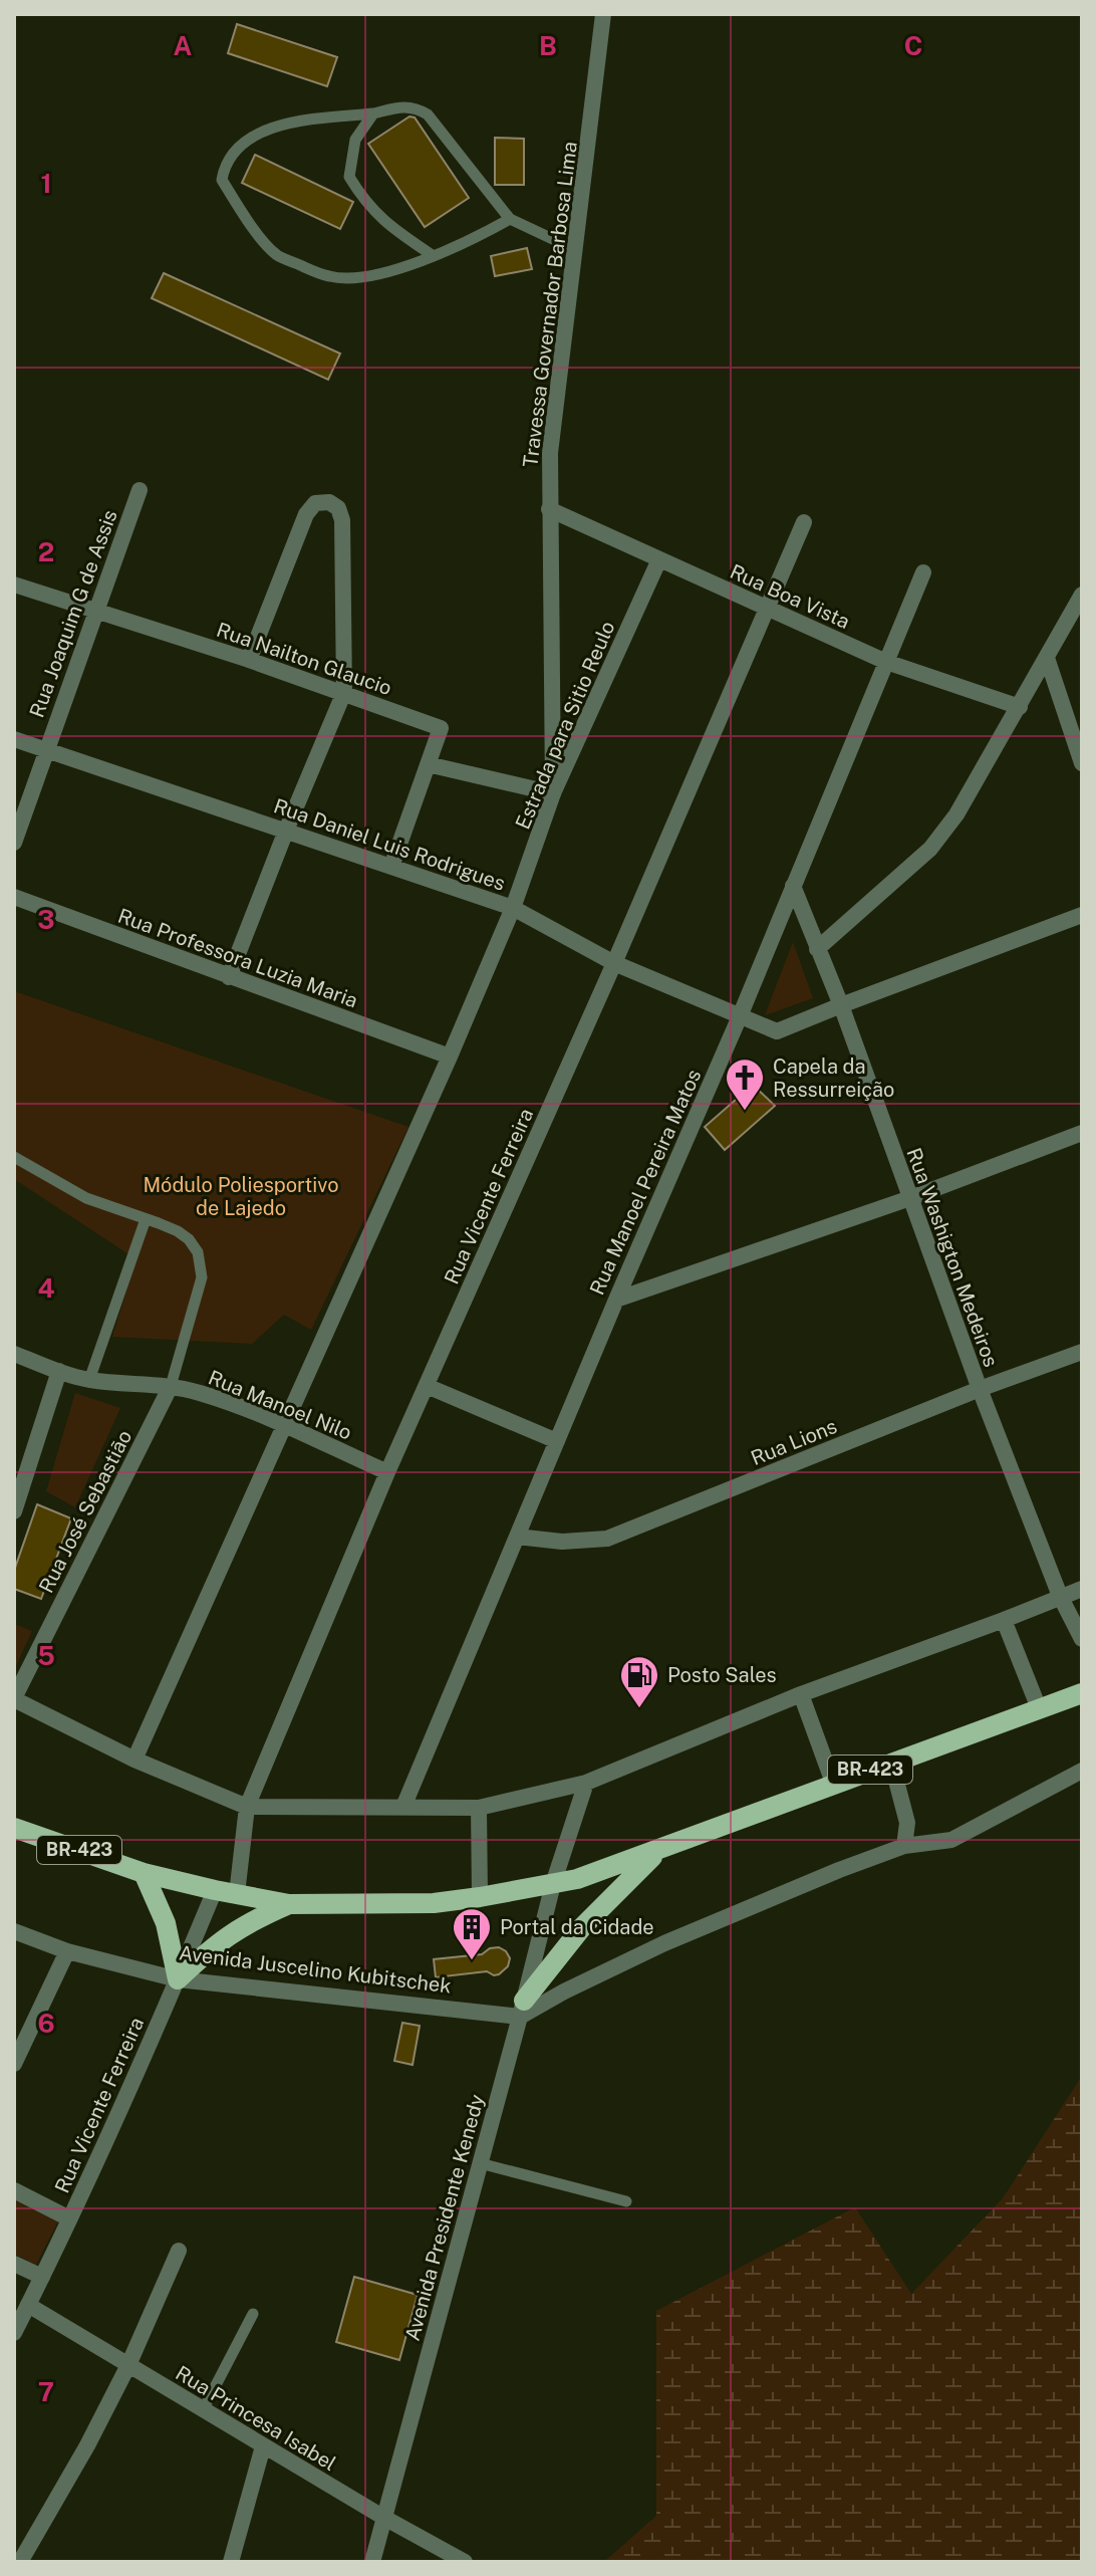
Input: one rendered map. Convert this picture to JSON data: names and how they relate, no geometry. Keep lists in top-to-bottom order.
{
  "streets": {
    "main road": ["BR-423"],
    "street": [
      "Travessa Governador Barbosa Lima",
      "Rua Boa Vista",
      "Rua Joaquim G de Assis",
      "Rua Nailton Glaucio",
      "Estrada para Sitio Reulo",
      "Rua Daniel Luis Rodrigues",
      "Rua Professora Luzia Maria",
      "Rua Manoel Pereira Matos",
      "Rua Vicente Ferreira",
      "Rua Washigton Medeiros",
      "Rua Manoel Nilo",
      "Rua Lions",
      "Rua José Sebastião",
      "Avenida Juscelino Kubitschek",
      "Avenida Presidente Kenedy",
      "Rua Princesa Isabel"
    ]
  },
  "crossings": [
    ["Travessa Governador Barbosa Lima", "Rua Boa Vista"],
    ["Travessa Governador Barbosa Lima", "Estrada para Sitio Reulo"],
    ["Rua Boa Vista", "Estrada para Sitio Reulo"],
    ["Rua Boa Vista", "Rua Manoel Pereira Matos"],
    ["Rua Boa Vista", "Rua Vicente Ferreira"],
    ["Rua Joaquim G de Assis", "Rua Nailton Glaucio"],
    ["Rua Joaquim G de Assis", "Rua Daniel Luis Rodrigues"],
    ["Rua Nailton Glaucio", "Rua Daniel Luis Rodrigues"],
    ["Estrada para Sitio Reulo", "Rua Daniel Luis Rodrigues"],
    ["Rua Daniel Luis Rodrigues", "Rua Manoel Pereira Matos"],
    ["Rua Daniel Luis Rodrigues", "Rua Vicente Ferreira"],
    ["Rua Daniel Luis Rodrigues", "Rua Washigton Medeiros"],
    ["Rua Manoel Pereira Matos", "Rua Washigton Medeiros"],
    ["Rua Manoel Pereira Matos", "Rua Lions"],
    ["Rua Vicente Ferreira", "Rua Manoel Nilo"],
    ["Rua Vicente Ferreira", "BR-423"],
    ["Rua Vicente Ferreira", "Avenida Juscelino Kubitschek"],
    ["Rua Vicente Ferreira", "Rua Princesa Isabel"],
    ["Rua Washigton Medeiros", "Rua Lions"],
    ["Rua Manoel Nilo", "Rua José Sebastião"],
    ["BR-423", "Avenida Presidente Kenedy"],
    ["Avenida Juscelino Kubitschek", "Avenida Presidente Kenedy"],
    ["Avenida Presidente Kenedy", "Rua Princesa Isabel"]
  ],
  "parks": ["Módulo Poliesportivo de Lajedo"],
  "places": {
    "church": ["Capela da Ressurreição"],
    "fuel station": ["Posto Sales"],
    "building": ["Portal da Cidade"]
  },
  "grid": {
    "columns": ["A", "B", "C"],
    "rows": [
      "1",
      "2",
      "3",
      "4",
      "5",
      "6",
      "7"
    ]
  }
}
